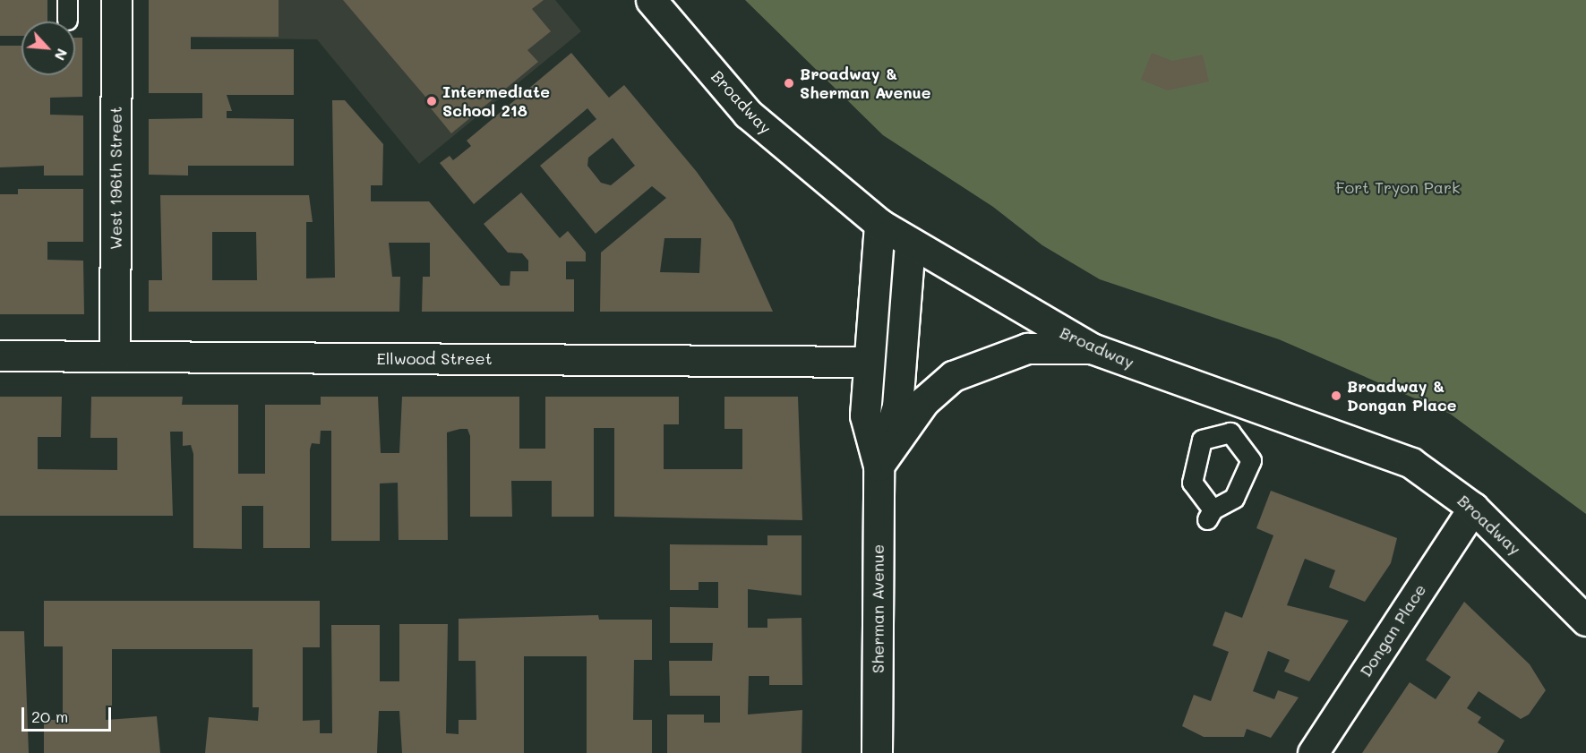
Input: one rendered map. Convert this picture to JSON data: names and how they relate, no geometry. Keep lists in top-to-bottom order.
{
  "streets": {
    "main road": [
      "Broadway",
      "West 196th Street",
      "Ellwood Street",
      "Sherman Avenue",
      "Dongan Place"
    ]
  },
  "crossings": [
    ["Broadway", "Sherman Avenue"],
    ["Broadway", "Dongan Place"],
    ["West 196th Street", "Ellwood Street"],
    ["Ellwood Street", "Sherman Avenue"]
  ],
  "parks": ["Fort Tryon Park"],
  "places": ["Broadway & Sherman Avenue", "Intermediate School 218", "Broadway & Dongan Place"],
  "scale_bar": "20 m",
  "north": "bottom right"
}
